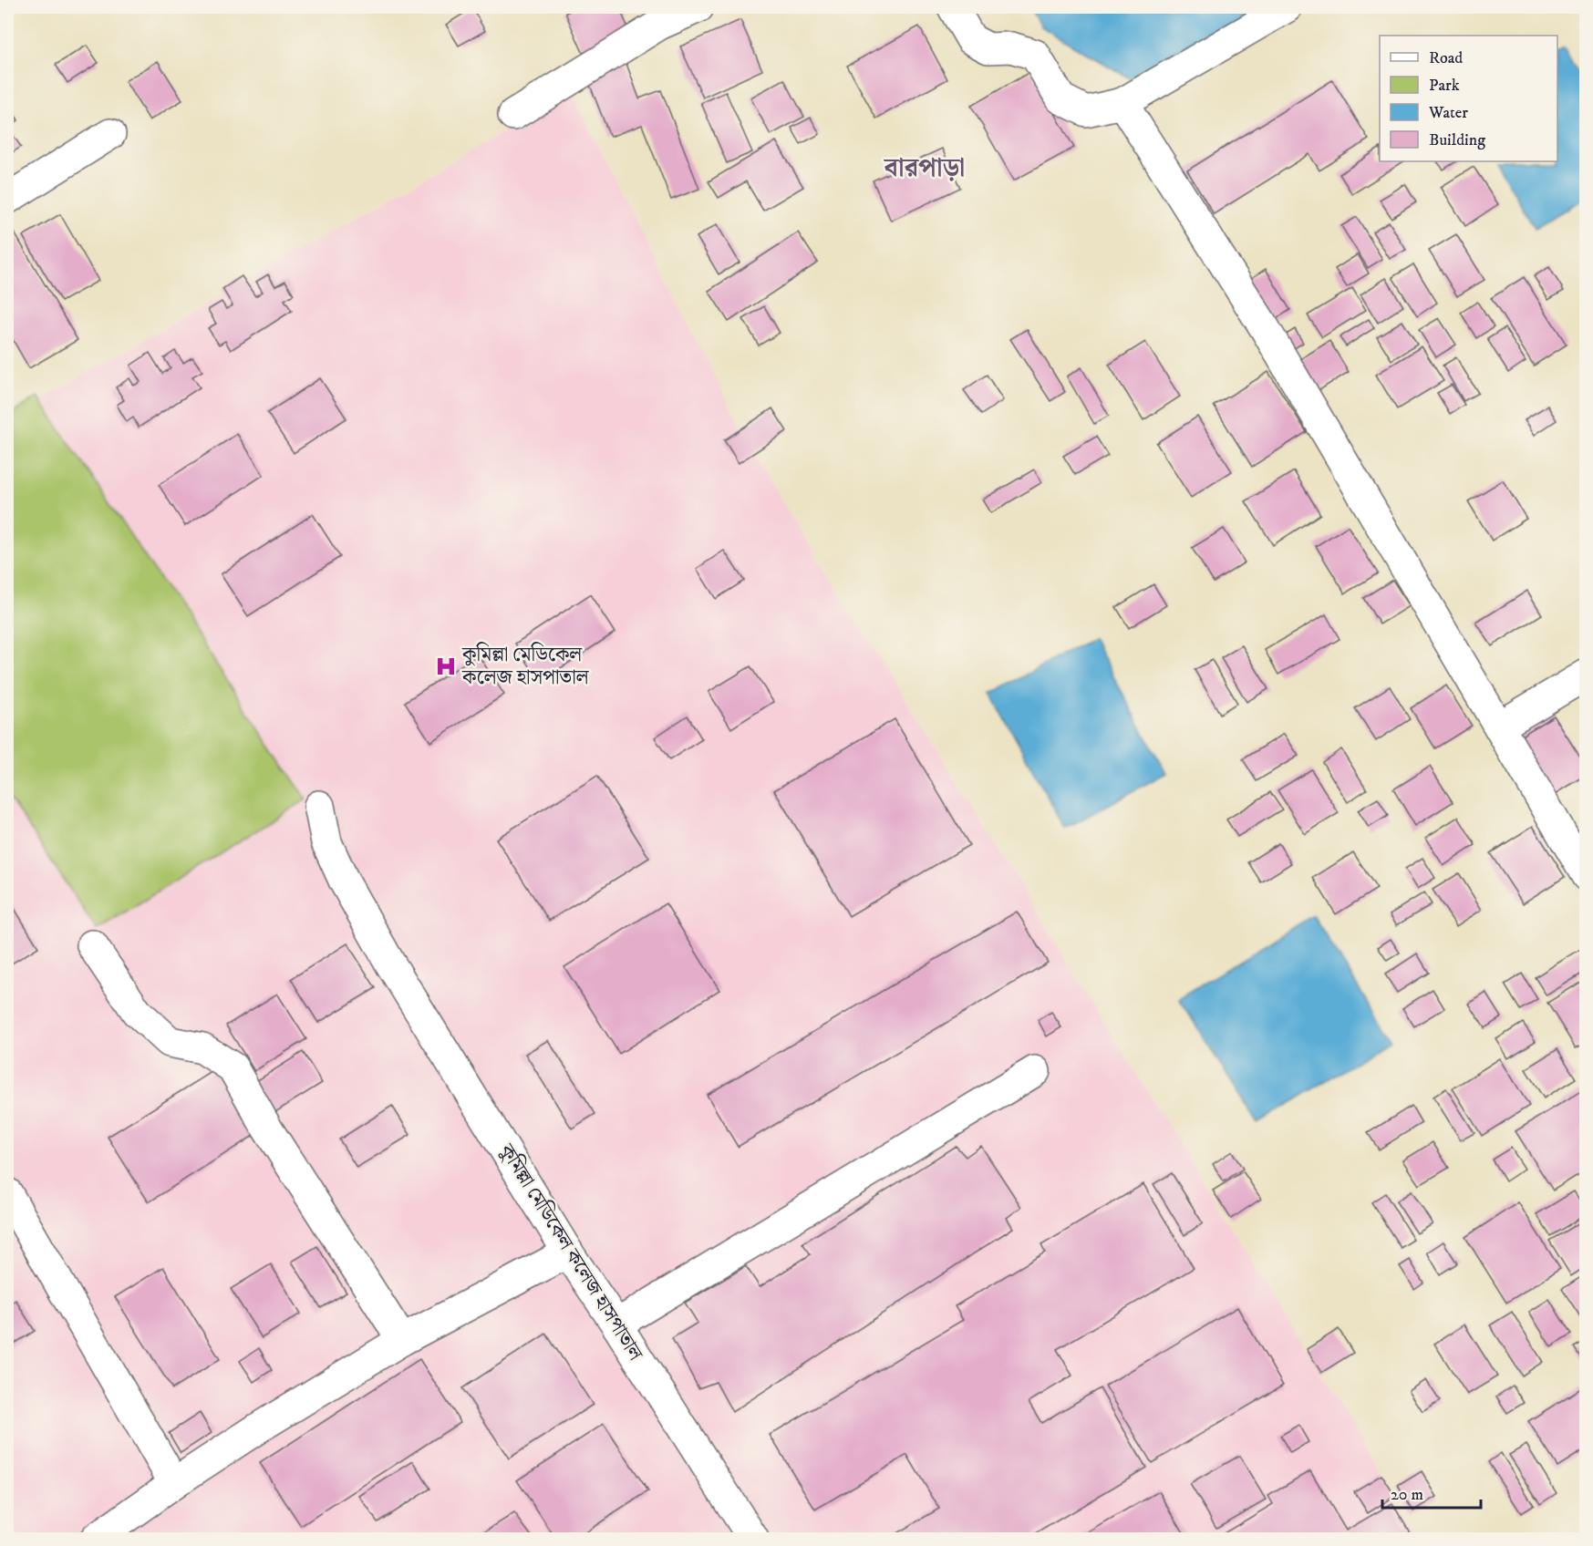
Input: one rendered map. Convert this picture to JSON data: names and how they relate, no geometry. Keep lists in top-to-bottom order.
{
  "streets": {
    "street": ["কুমিল্লা মেডিকেল কলেজ হাসপাতাল"]
  },
  "districts": ["বারপাড়া"],
  "places": {
    "hospital": ["কুমিল্লা মেডিকেল কলেজ হাসপাতাল"]
  },
  "legend": [
    "Road",
    "Park",
    "Water",
    "Building"
  ],
  "scale_bar": "20 m"
}
